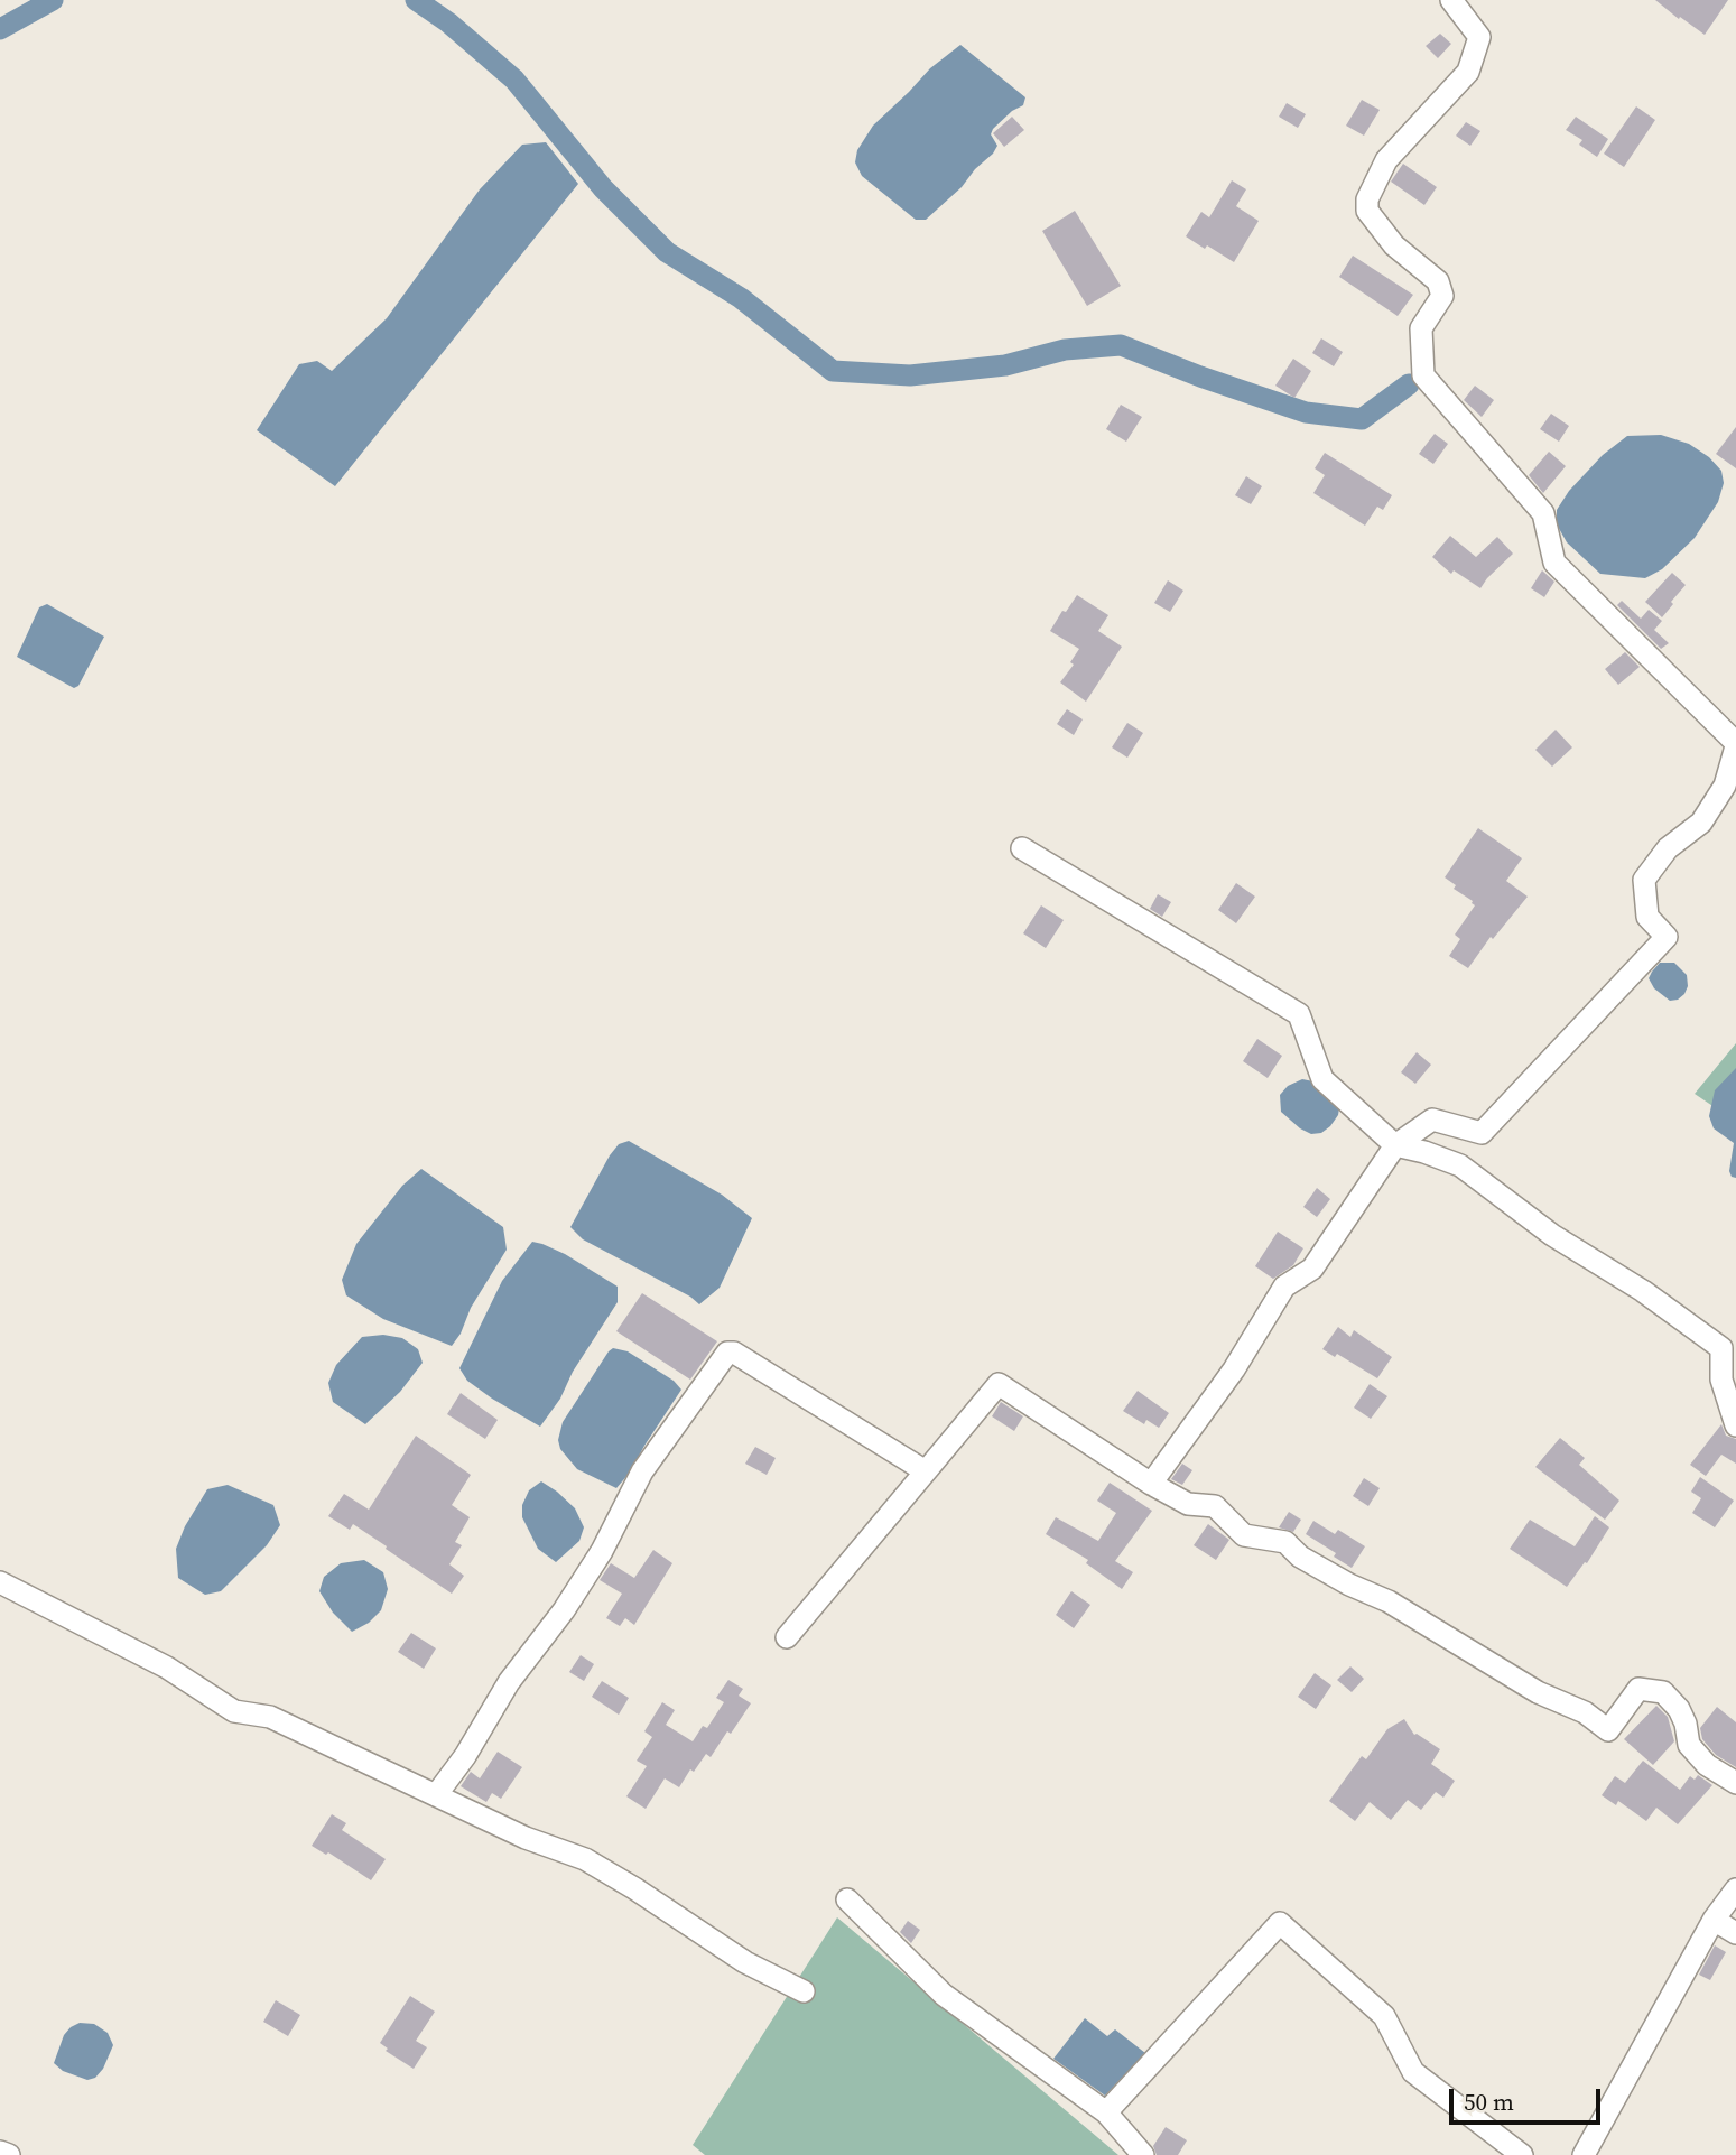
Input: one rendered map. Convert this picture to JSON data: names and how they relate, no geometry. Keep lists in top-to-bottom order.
{
  "scale_bar": "50 m"
}
